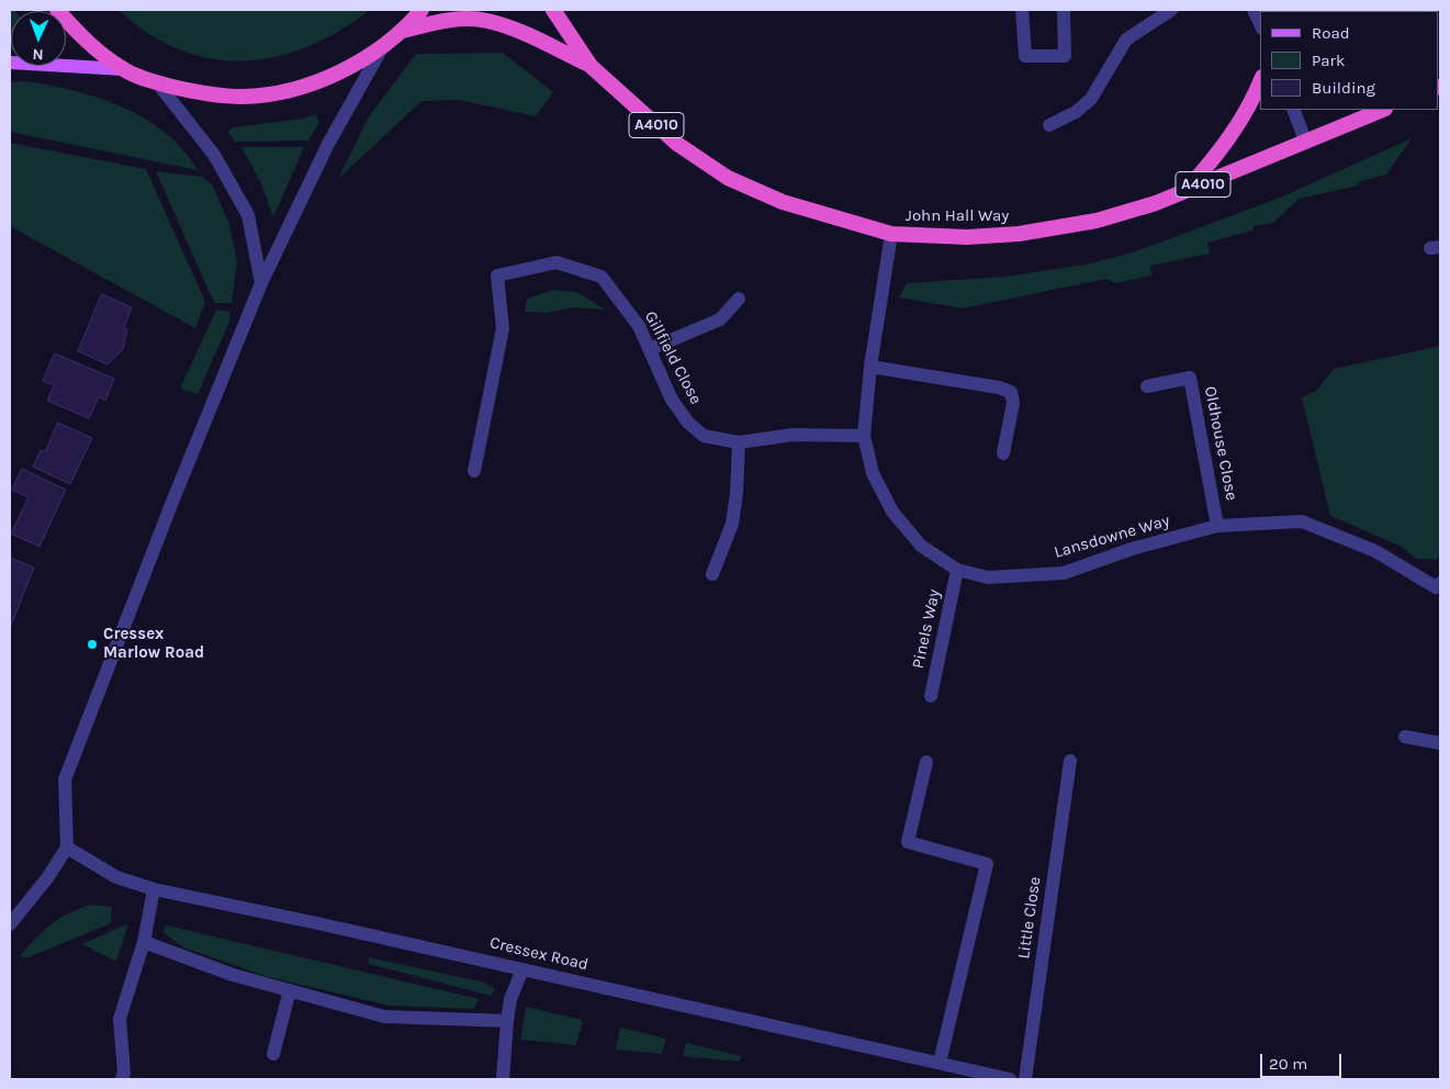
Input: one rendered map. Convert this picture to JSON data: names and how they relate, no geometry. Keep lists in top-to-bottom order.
{
  "streets": {
    "highway": ["A4010", "John Hall Way"],
    "street": [
      "Gillfield Close",
      "Oldhouse Close",
      "Lansdowne Way",
      "Pinels Way",
      "Little Close",
      "Cressex Road"
    ]
  },
  "crossings": [
    ["John Hall Way", "Lansdowne Way"],
    ["Gillfield Close", "Lansdowne Way"],
    ["Oldhouse Close", "Lansdowne Way"],
    ["Lansdowne Way", "Pinels Way"]
  ],
  "places": ["Cressex Marlow Road"],
  "legend": ["Road", "Park", "Building"],
  "scale_bar": "20 m",
  "north": "bottom"
}
